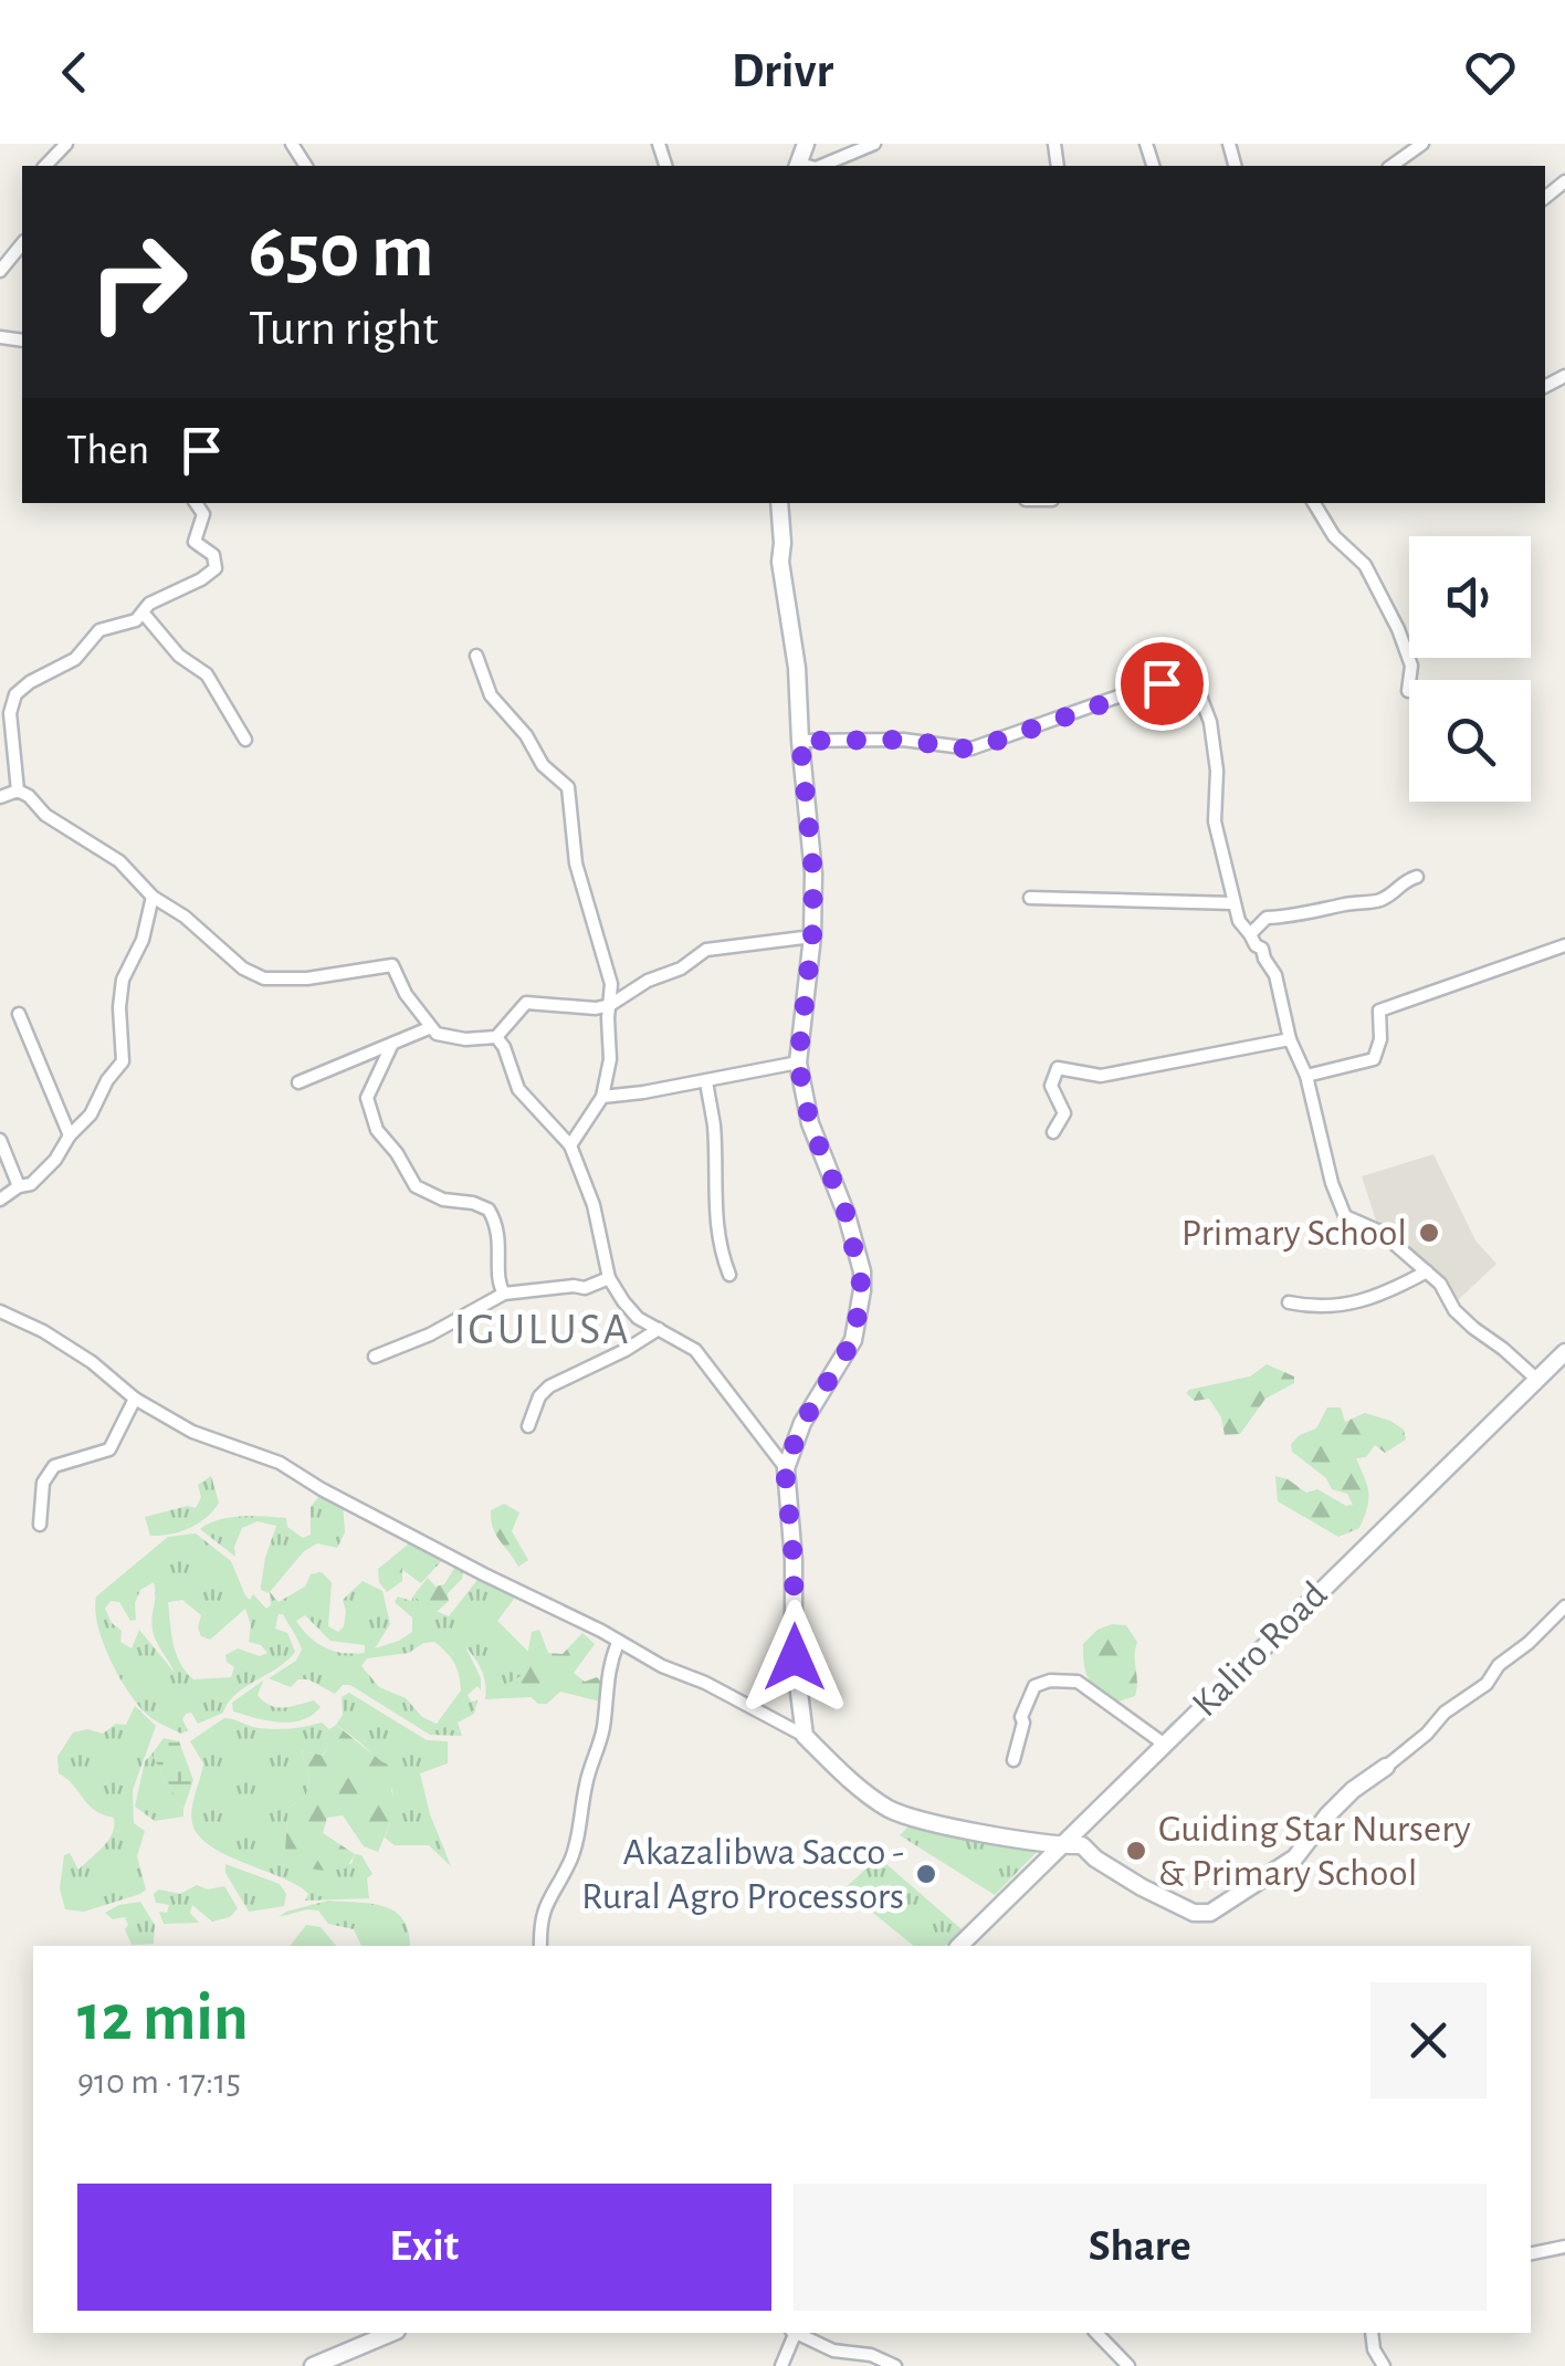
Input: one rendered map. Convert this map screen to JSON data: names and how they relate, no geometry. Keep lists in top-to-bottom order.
{
  "streets": {
    "street": ["Kaliro Road"]
  },
  "districts": ["IGULUSA"],
  "places": ["Primary School", "Guiding Star Nursery & Primary School", "Akazalibwa Sacco - Rural Agro Processors"],
  "page": {
    "header": "Drivr",
    "turn": ["650 m", "Turn right"],
    "then": "Then",
    "heading": ["12 min", "910 m · 17:15"],
    "buttons": ["Exit", "Share"]
  }
}
